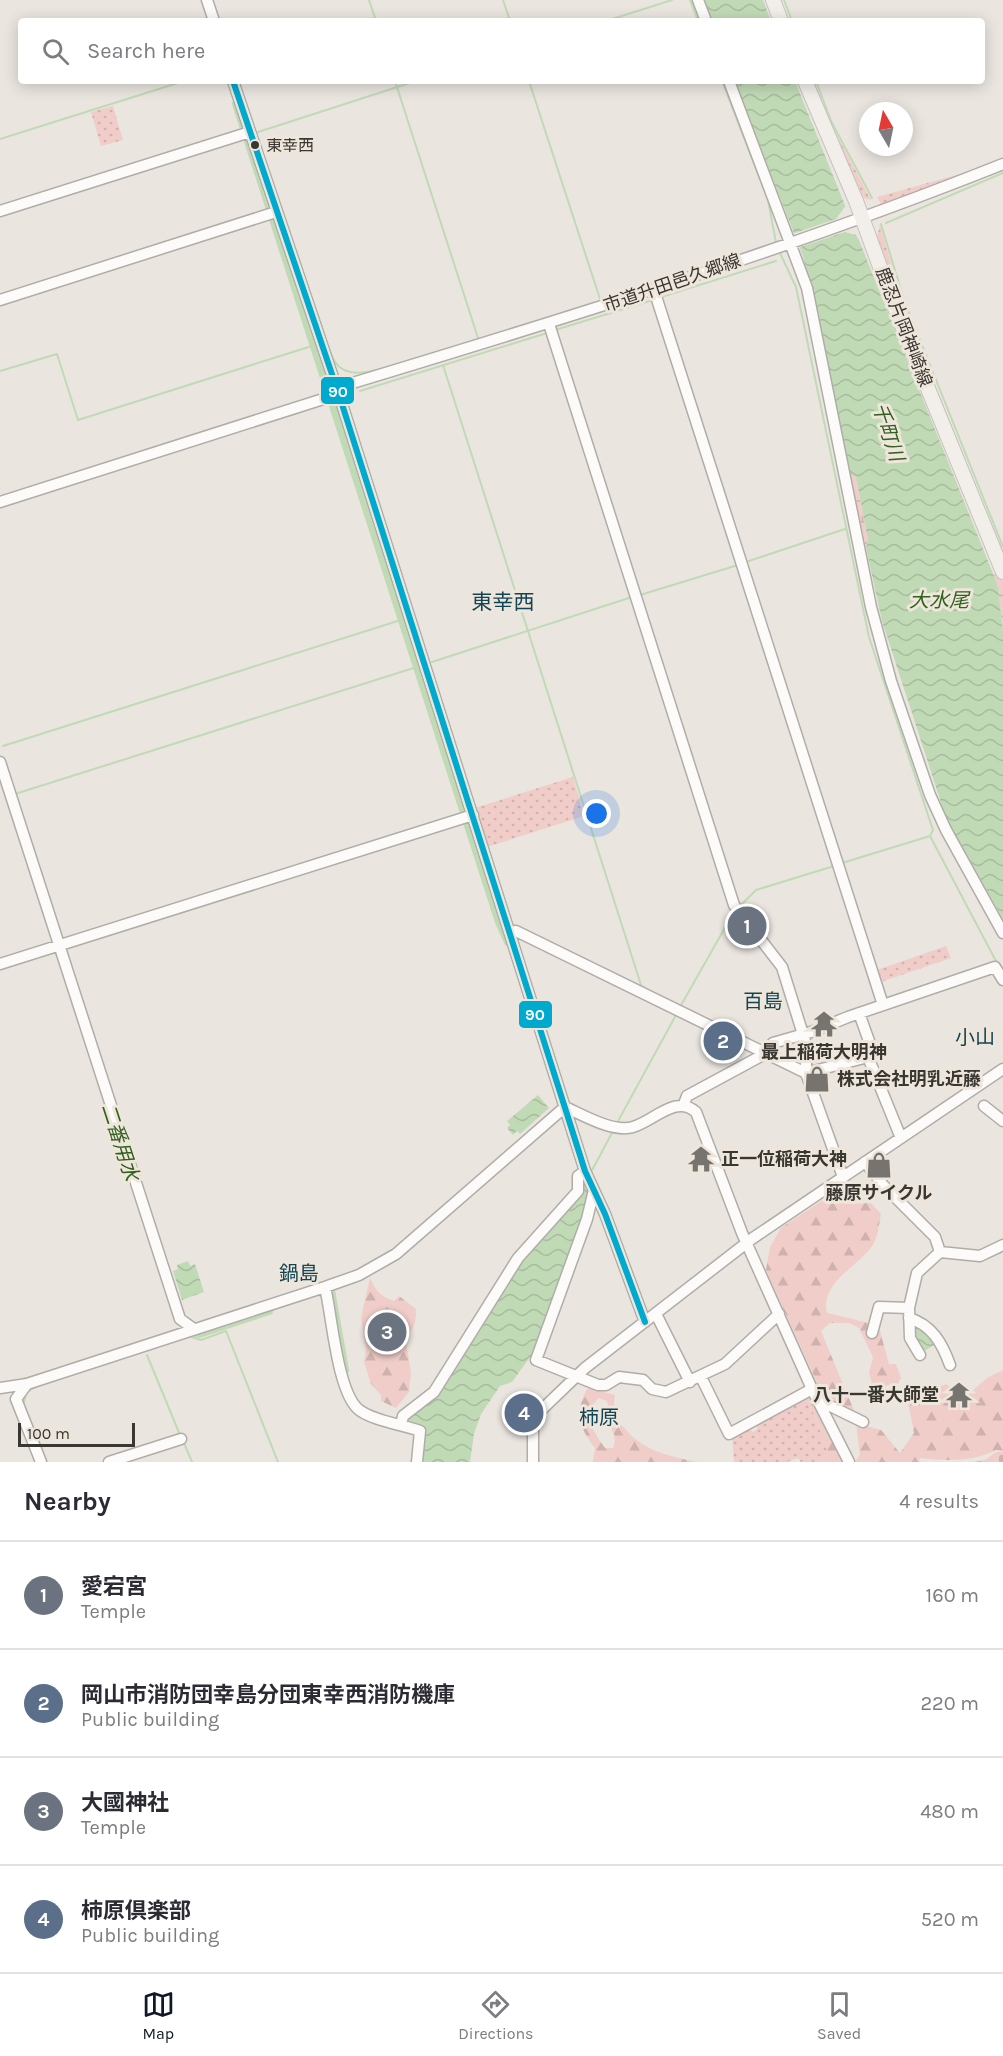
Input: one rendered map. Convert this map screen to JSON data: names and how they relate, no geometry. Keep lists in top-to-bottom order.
{
  "streets": {
    "main road": ["鹿忍片岡神崎線"],
    "street": ["市道升田邑久郷線"]
  },
  "crossings": [
    ["市道升田邑久郷線", "鹿忍片岡神崎線"]
  ],
  "districts": [
    "東幸西",
    "百島",
    "小山",
    "鍋島",
    "柿原"
  ],
  "water": ["千町川", "大水尾", "二番用水"],
  "places": {
    "other": ["東幸西"],
    "temple": ["最上稲荷大明神", "正一位稲荷大神", "八十一番大師堂"],
    "shop": ["株式会社明乳近藤", "藤原サイクル"]
  },
  "lines": ["transit line 90"],
  "scale_bar": "100 m",
  "north": "top",
  "page": {
    "search": "Search here",
    "pins": [
      "1",
      "2",
      "3",
      "4"
    ],
    "scale": "100 m",
    "heading": ["Nearby", "4 results"],
    "list": [
      {
        "mark": "1",
        "name": "愛宕宮",
        "note": "Temple",
        "value": "160 m"
      },
      {
        "mark": "2",
        "name": "岡山市消防団幸島分団東幸西消防機庫",
        "note": "Public building",
        "value": "220 m"
      },
      {
        "mark": "3",
        "name": "大國神社",
        "note": "Temple",
        "value": "480 m"
      },
      {
        "mark": "4",
        "name": "柿原倶楽部",
        "note": "Public building",
        "value": "520 m"
      }
    ],
    "nav": ["Map", "Directions", "Saved"]
  }
}
